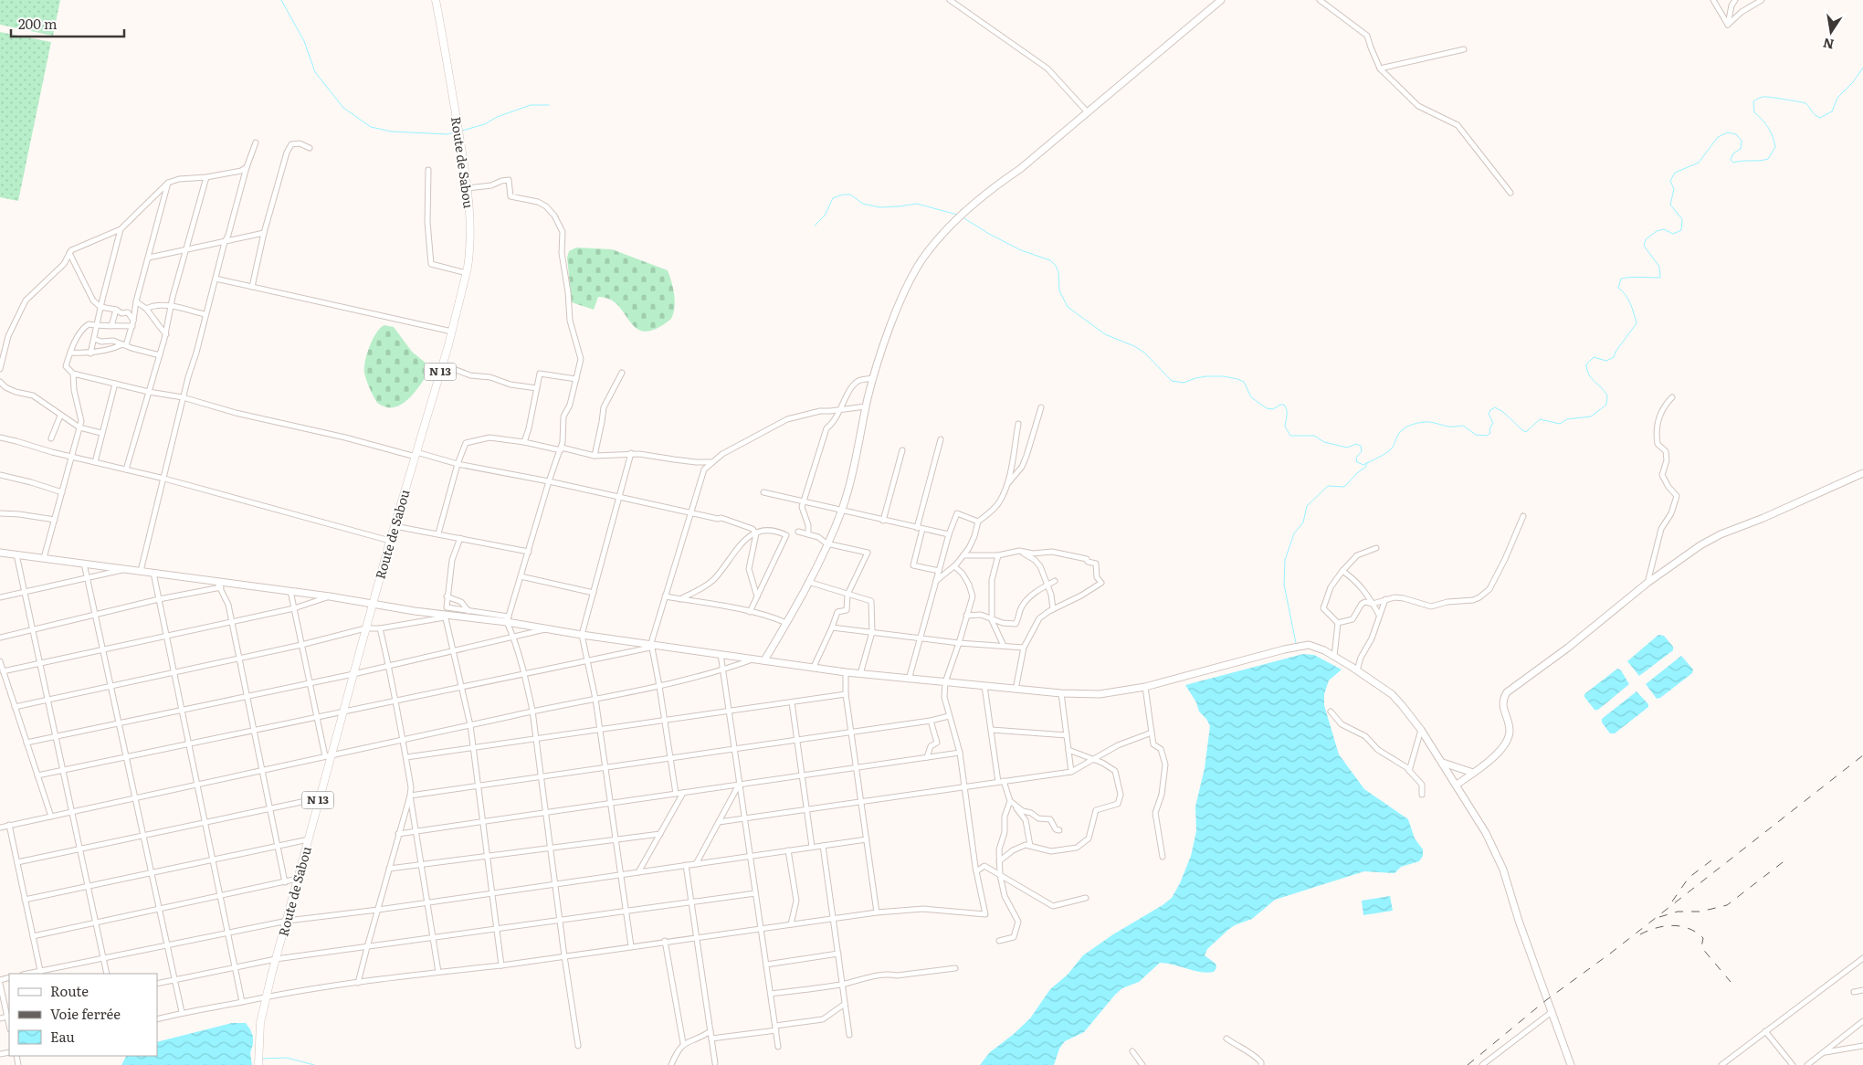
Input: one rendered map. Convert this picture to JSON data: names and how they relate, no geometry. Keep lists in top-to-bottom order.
{
  "streets": {
    "main road": ["Route de Sabou", "N 13"]
  },
  "legend": ["Route", "Voie ferrée", "Eau"],
  "scale_bar": "200 m",
  "north": "bottom"
}
